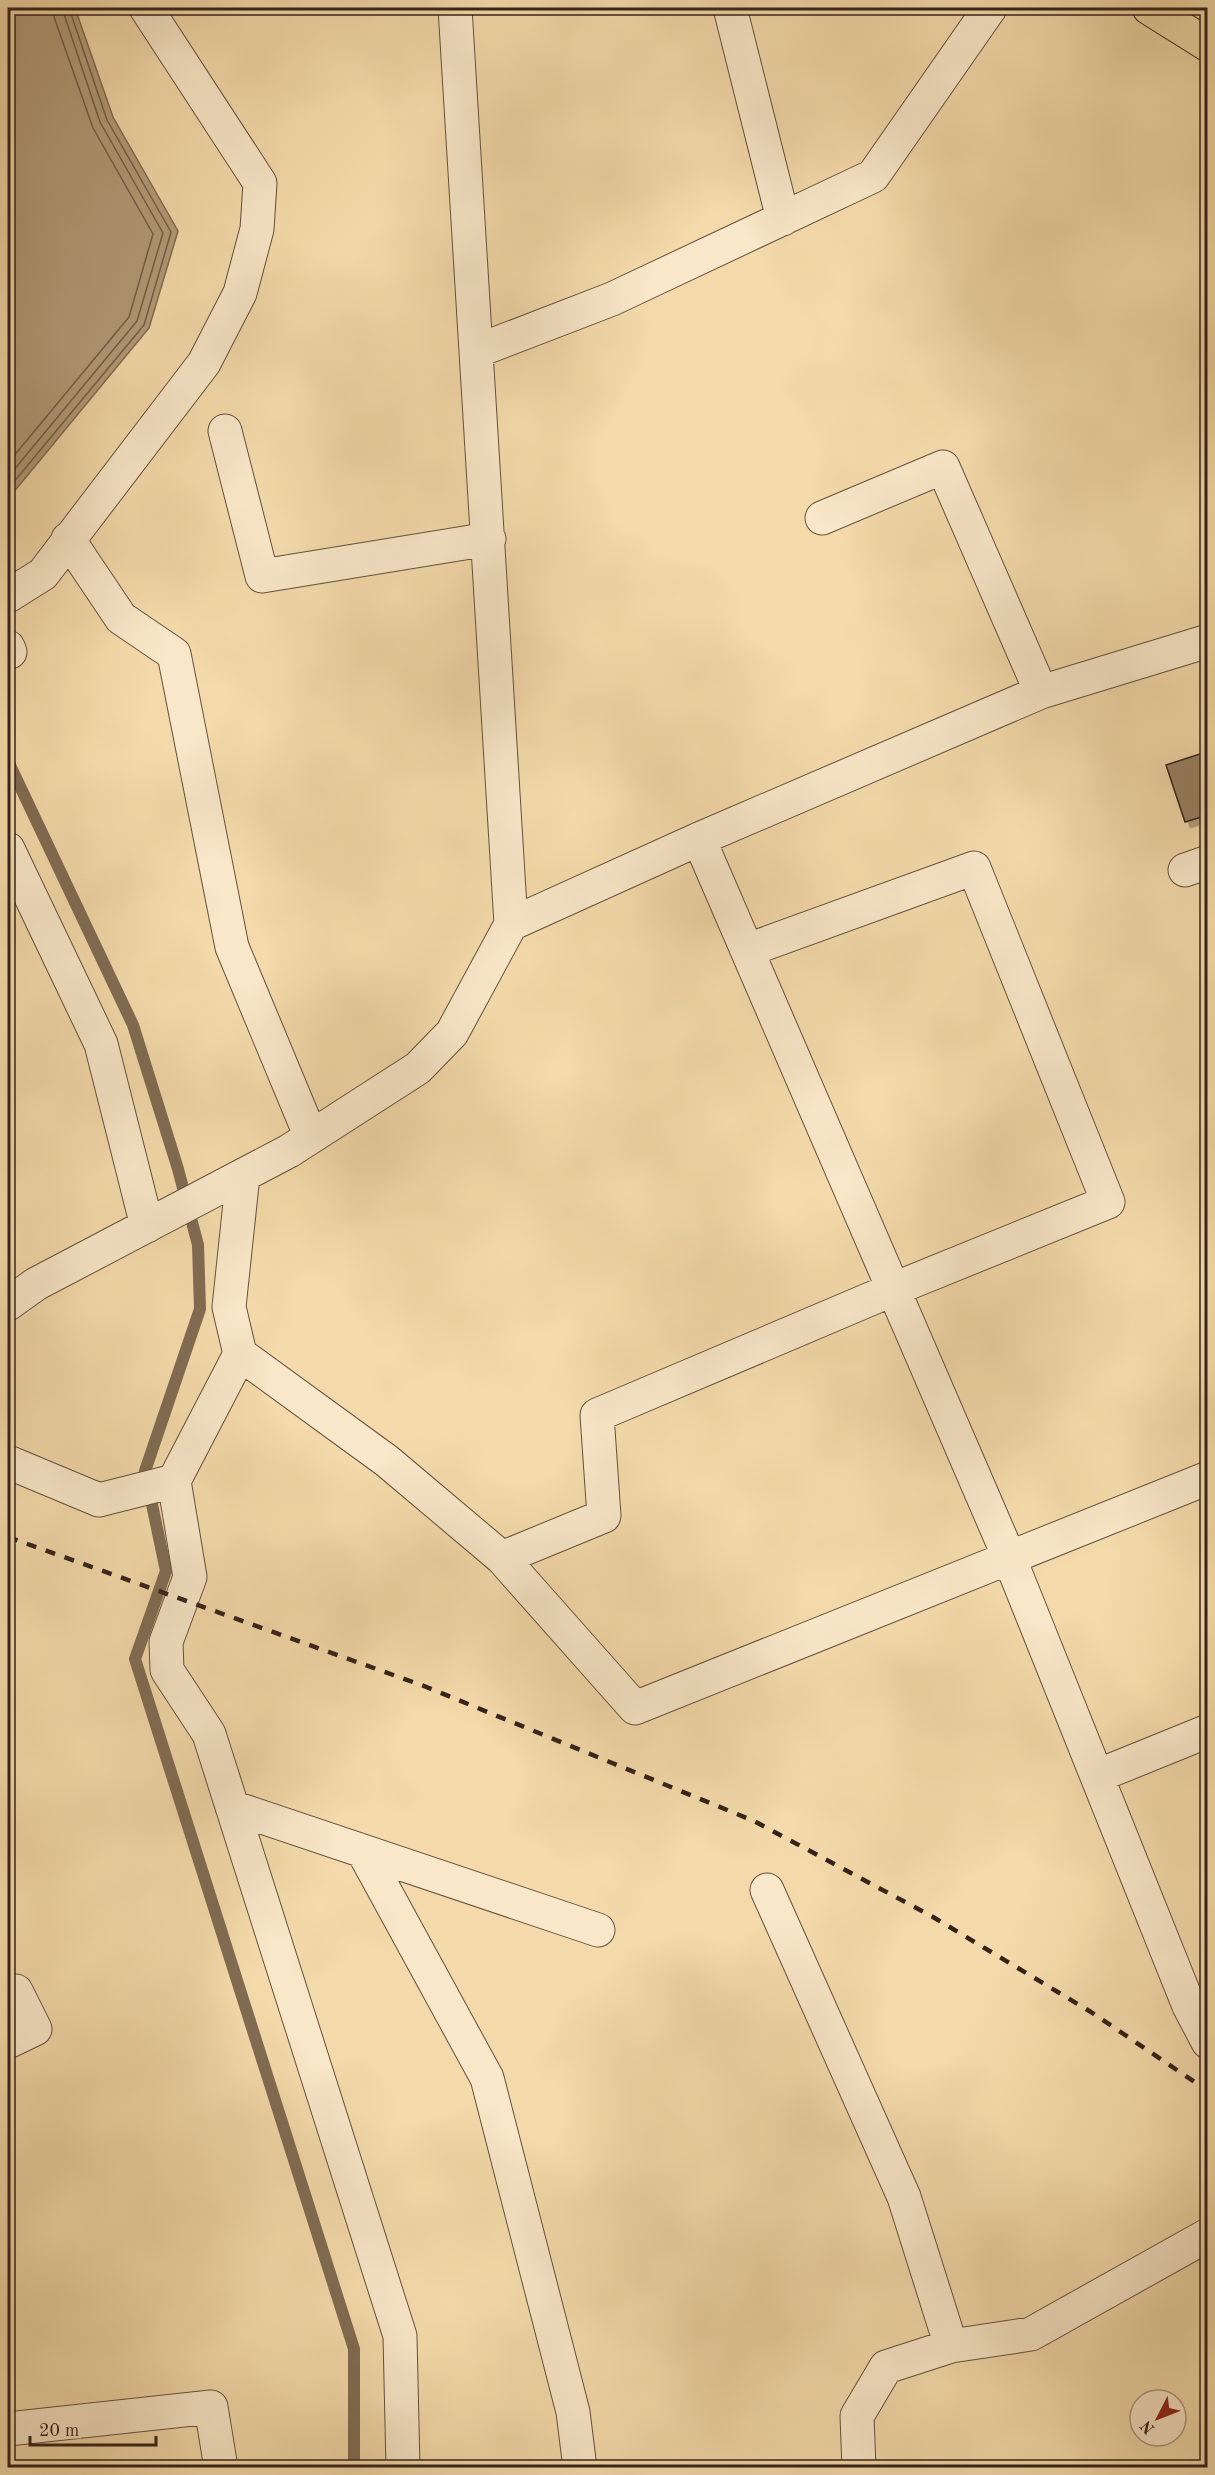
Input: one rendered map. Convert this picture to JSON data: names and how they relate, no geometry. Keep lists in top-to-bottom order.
{
  "scale_bar": "20 m",
  "north": "bottom left"
}
